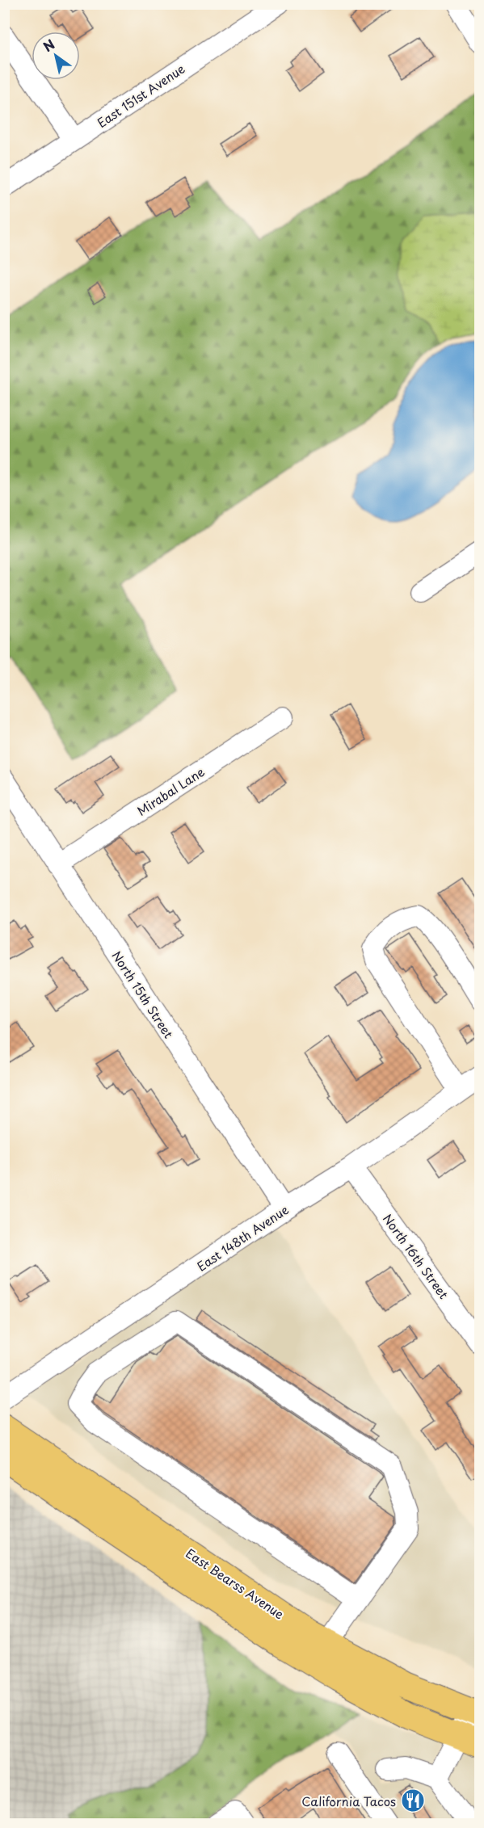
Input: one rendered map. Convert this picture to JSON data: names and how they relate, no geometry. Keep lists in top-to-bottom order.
{
  "streets": {
    "main road": ["East Bearss Avenue"],
    "street": [
      "East 151st Avenue",
      "Mirabal Lane",
      "North 15th Street",
      "East 148th Avenue",
      "North 16th Street"
    ]
  },
  "crossings": [
    ["Mirabal Lane", "North 15th Street"],
    ["North 15th Street", "East 148th Avenue"],
    ["East 148th Avenue", "North 16th Street"]
  ],
  "places": {
    "restaurant": ["California Tacos"]
  },
  "north": "top left"
}
